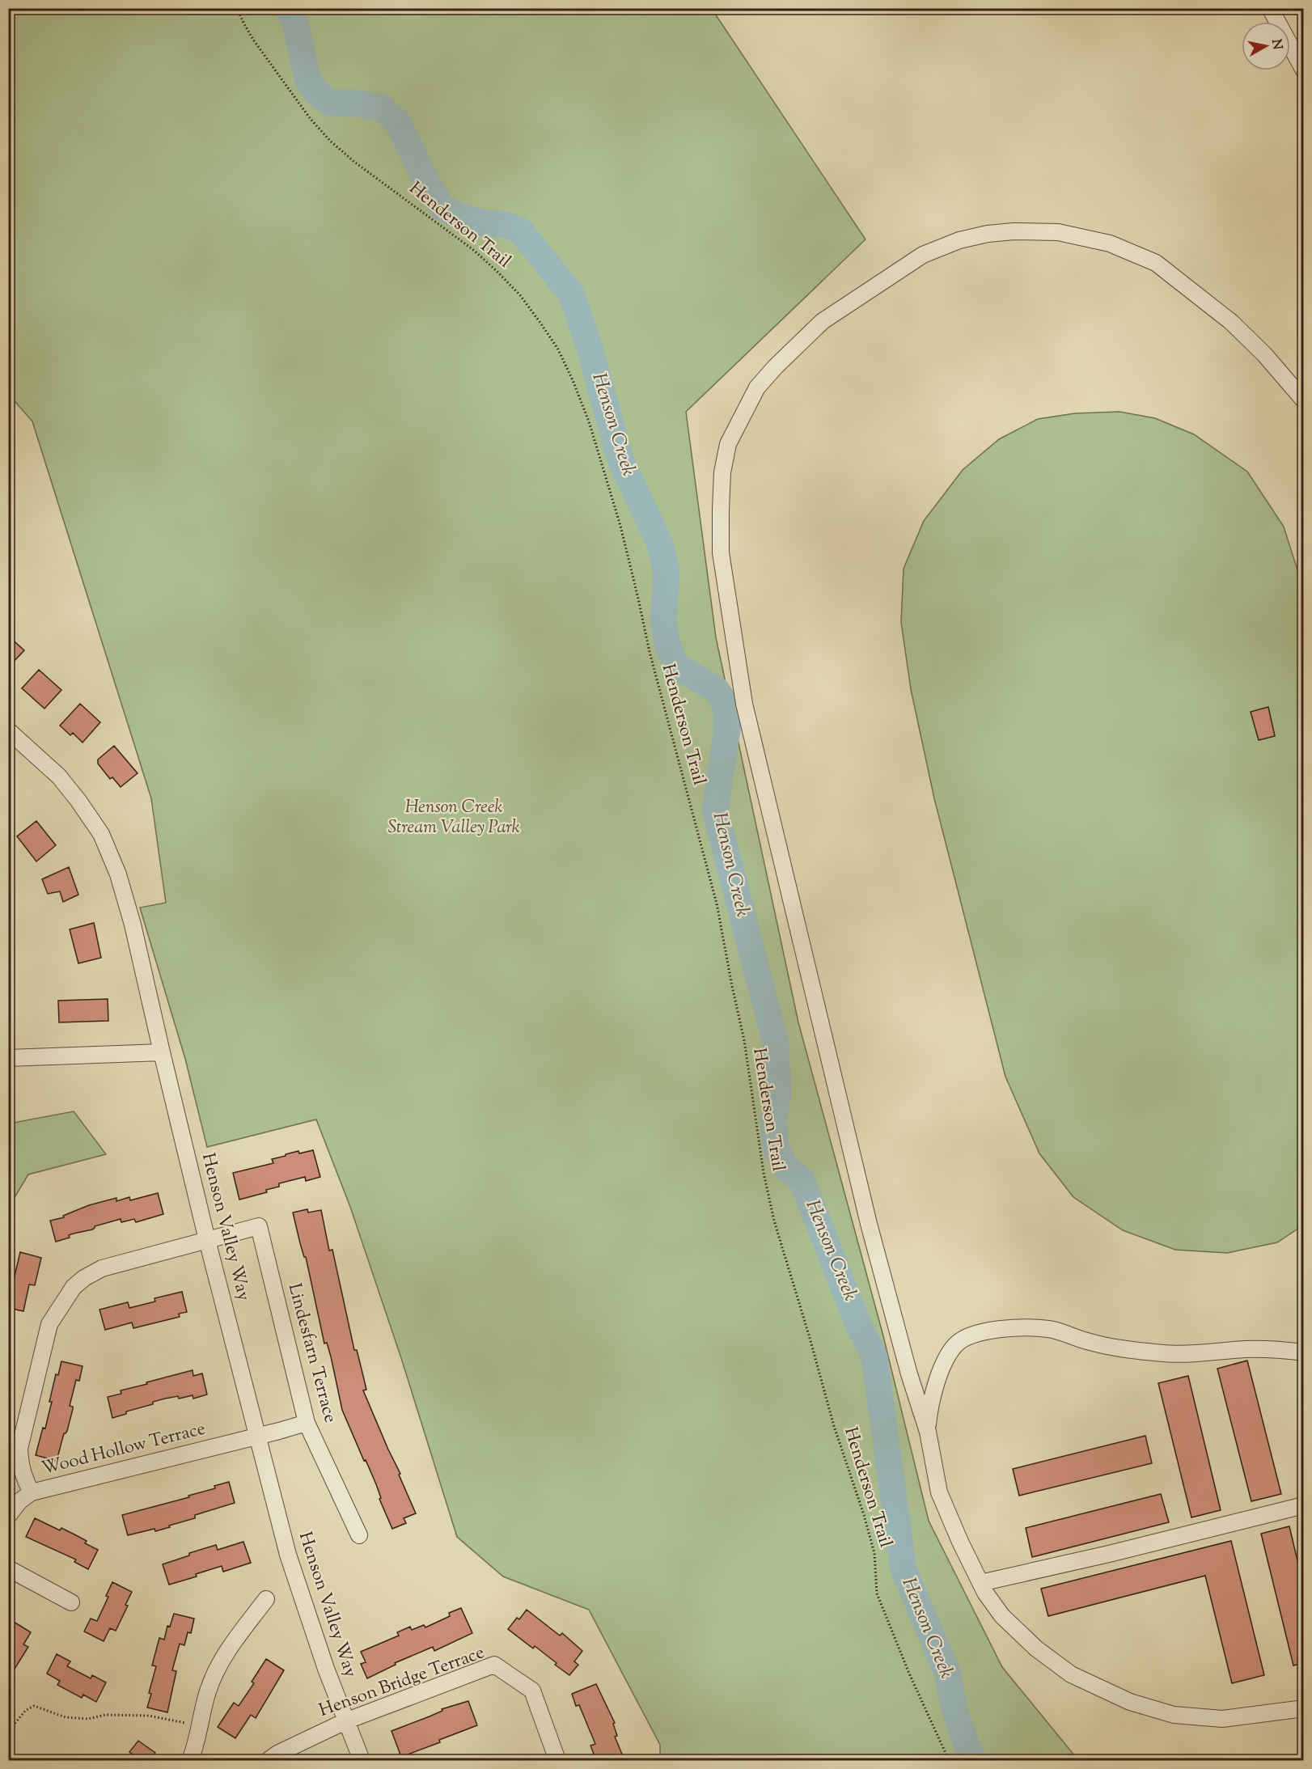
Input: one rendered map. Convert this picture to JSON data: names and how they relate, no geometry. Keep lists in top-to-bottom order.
{
  "streets": {
    "street": [
      "Henson Valley Way",
      "Lindesfarn Terrace",
      "Wood Hollow Terrace",
      "Henson Bridge Terrace"
    ],
    "path": ["Henderson Trail"]
  },
  "crossings": [
    ["Henson Valley Way", "Lindesfarn Terrace"],
    ["Henson Valley Way", "Wood Hollow Terrace"],
    ["Henson Valley Way", "Henson Bridge Terrace"],
    ["Lindesfarn Terrace", "Wood Hollow Terrace"]
  ],
  "water": ["Henson Creek"],
  "parks": ["Henson Creek Stream Valley Park"],
  "north": "right"
}
